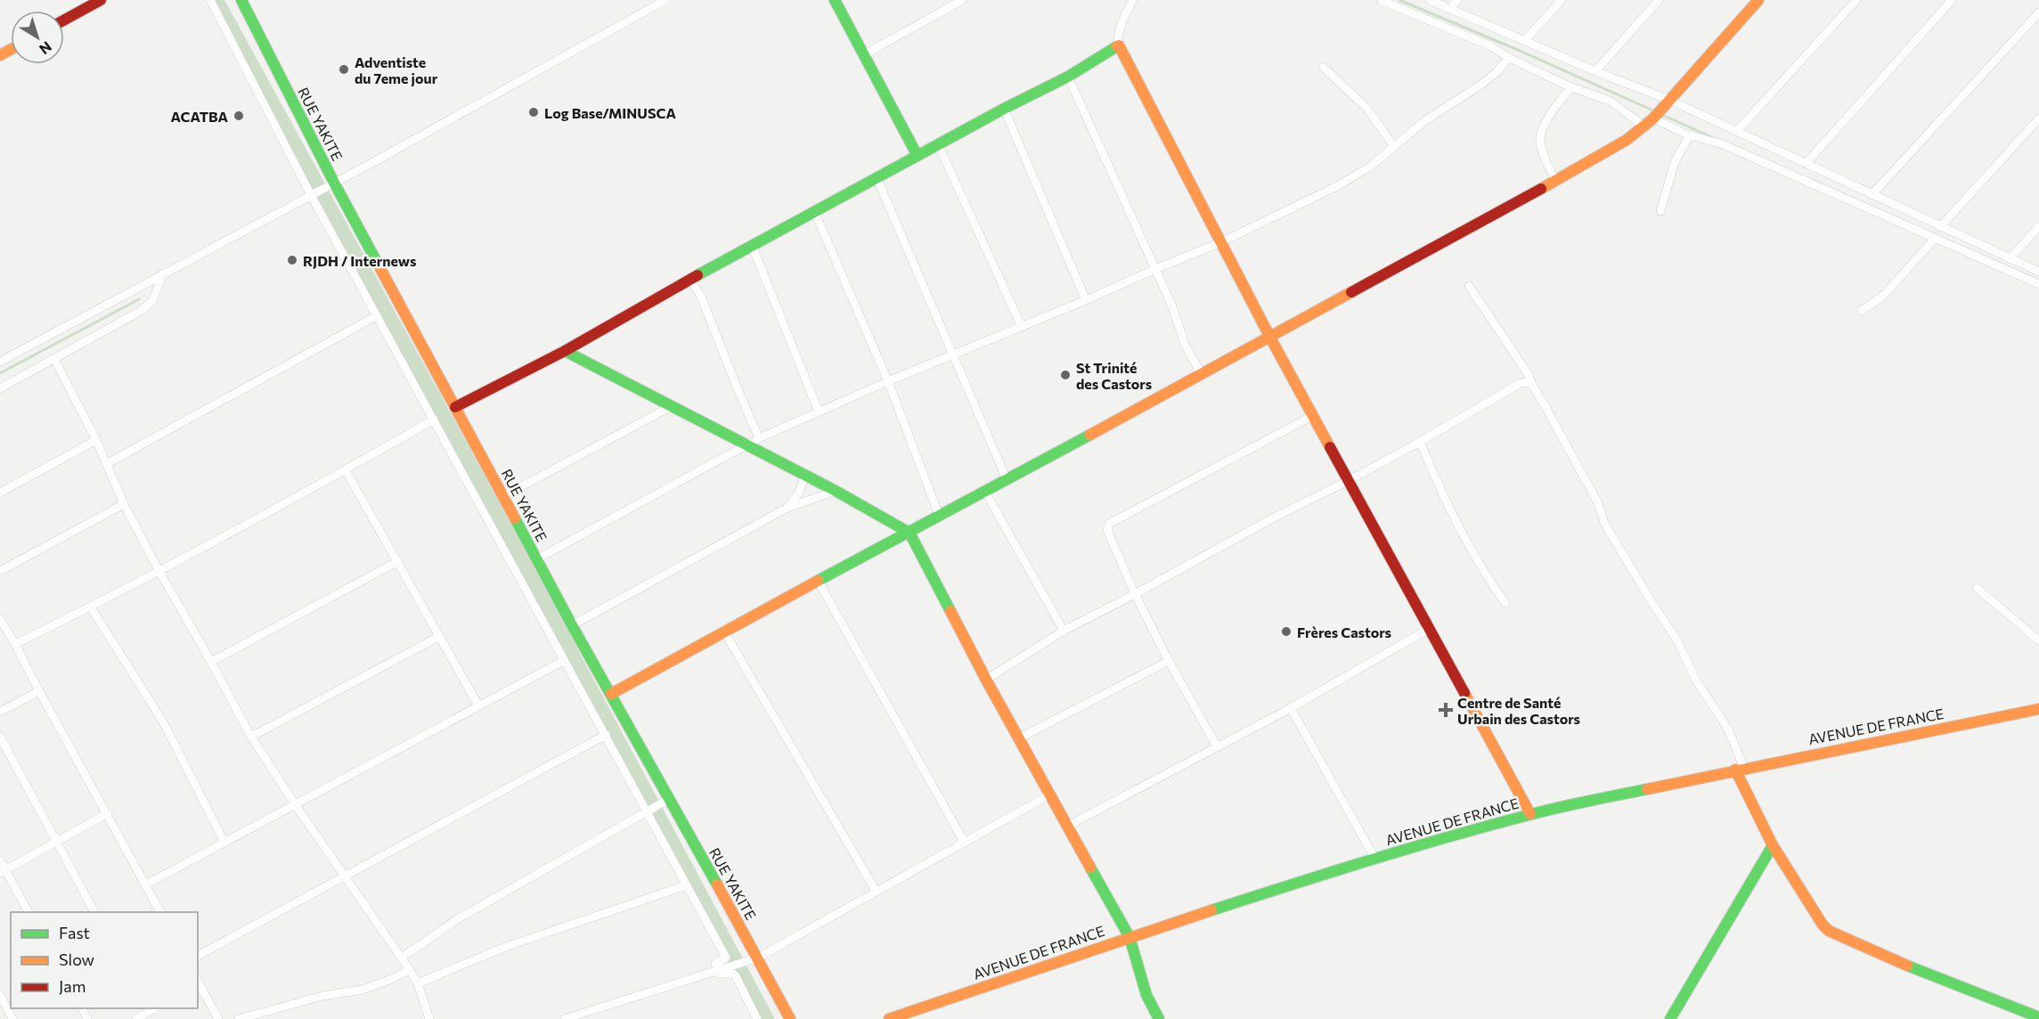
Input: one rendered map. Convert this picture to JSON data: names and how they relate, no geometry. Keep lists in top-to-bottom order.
{
  "streets": {
    "street": ["RUE YAKITE", "AVENUE DE FRANCE"]
  },
  "places": {
    "other": [
      "Adventiste du 7eme jour",
      "Log Base/MINUSCA",
      "ACATBA",
      "RJDH / Internews",
      "St Trinité des Castors",
      "Frères Castors"
    ],
    "health": ["Centre de Santé Urbain des Castors"]
  },
  "legend": ["Fast", "Slow", "Jam"],
  "north": "bottom right"
}
